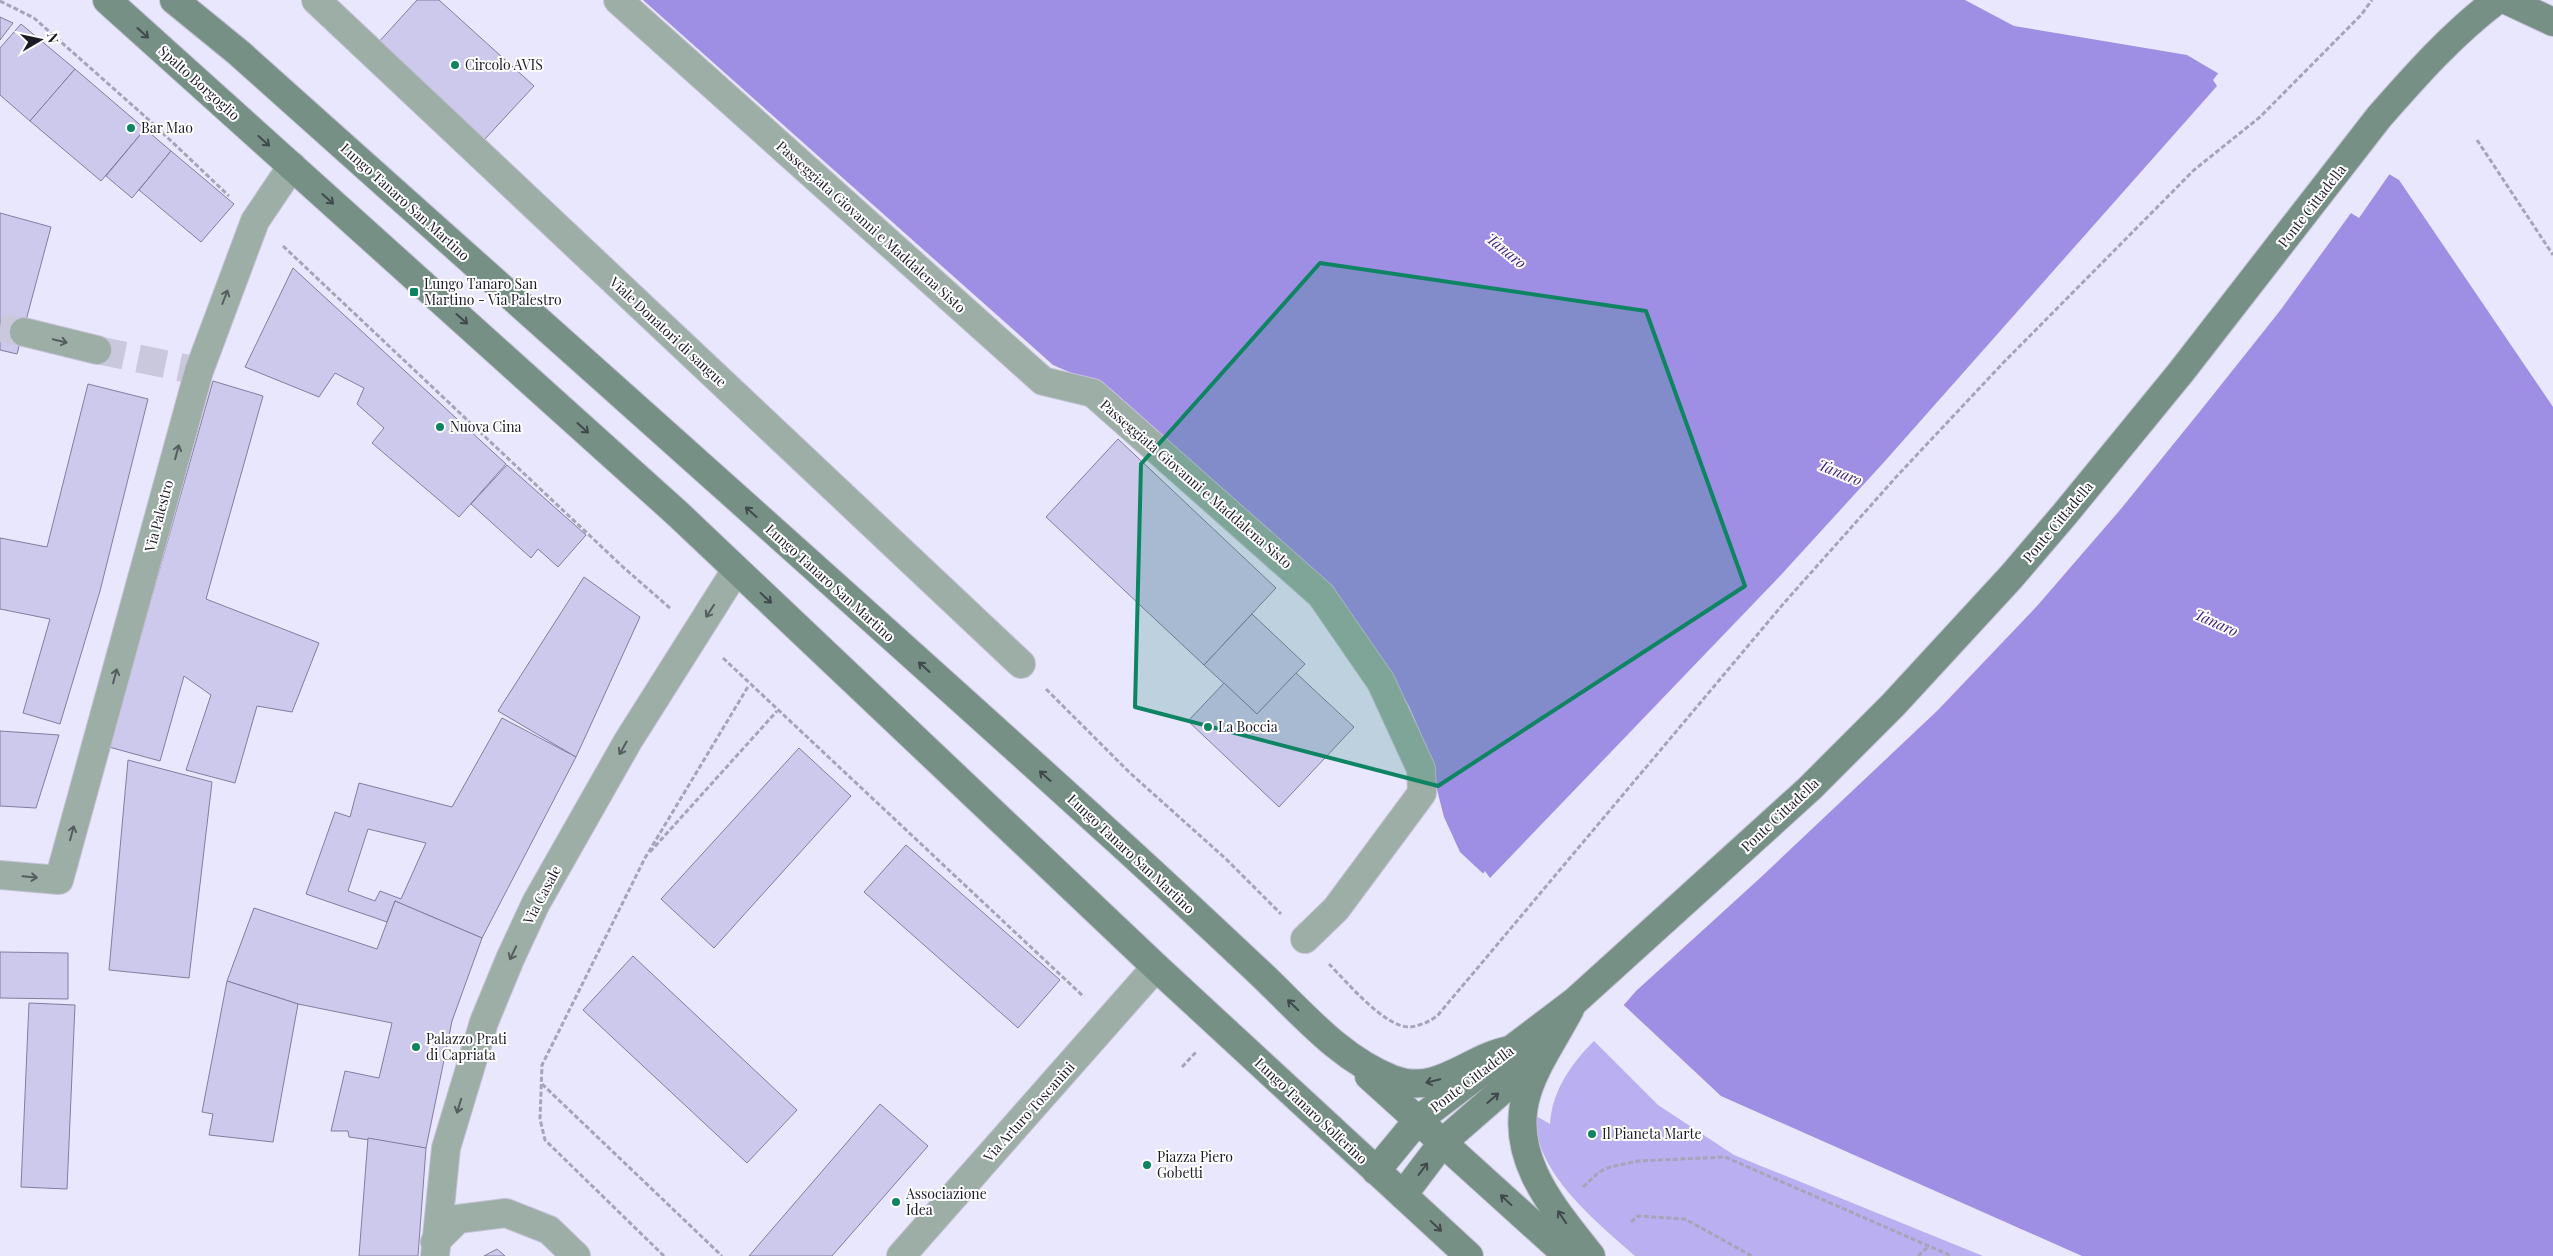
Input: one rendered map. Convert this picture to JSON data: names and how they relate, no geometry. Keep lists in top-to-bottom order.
{
  "streets": {
    "main road": [
      "Spalto Borgoglio",
      "Lungo Tanaro San Martino",
      "Ponte Cittadella",
      "Lungo Tanaro Solferino"
    ],
    "street": [
      "Passeggiata Giovanni e Maddalena Sisto",
      "Viale Donatori di sangue",
      "Via Palestro",
      "Via Casale",
      "Via Arturo Toscanini"
    ]
  },
  "crossings": [
    ["Spalto Borgoglio", "Via Palestro"],
    ["Lungo Tanaro San Martino", "Ponte Cittadella"],
    ["Lungo Tanaro Solferino", "Via Arturo Toscanini"]
  ],
  "one_way": ["Spalto Borgoglio", "Via Palestro", "Via Casale"],
  "water": ["Tanaro"],
  "places": {
    "other": [
      "Circolo AVIS",
      "Bar Mao",
      "Nuova Cina",
      "La Boccia",
      "Palazzo Prati di Capriata",
      "Il Pianeta Marte",
      "Piazza Piero Gobetti",
      "Associazione Idea"
    ],
    "transit": ["Lungo Tanaro San Martino - Via Palestro"]
  },
  "north": "right"
}
